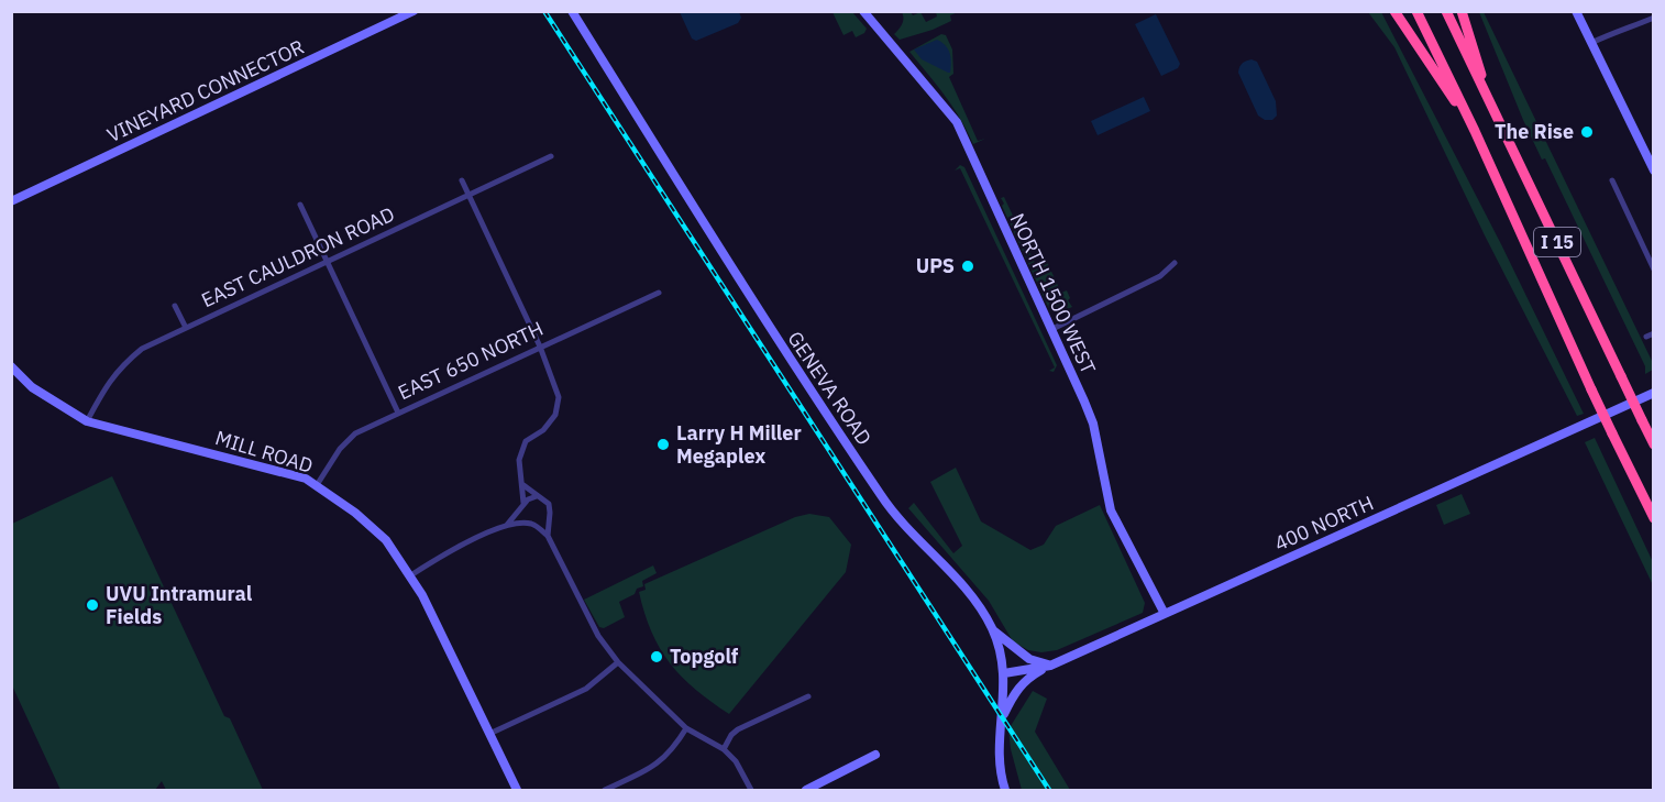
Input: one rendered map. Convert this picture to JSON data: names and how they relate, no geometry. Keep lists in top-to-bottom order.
{
  "streets": {
    "highway": ["I 15"],
    "main road": [
      "VINEYARD CONNECTOR",
      "NORTH 1500 WEST",
      "GENEVA ROAD",
      "MILL ROAD",
      "400 NORTH"
    ],
    "street": ["EAST CAULDRON ROAD", "EAST 650 NORTH"]
  },
  "crossings": [
    ["EAST CAULDRON ROAD", "MILL ROAD"],
    ["NORTH 1500 WEST", "400 NORTH"],
    ["EAST 650 NORTH", "MILL ROAD"],
    ["GENEVA ROAD", "400 NORTH"]
  ],
  "places": [
    "The Rise",
    "UPS",
    "Larry H Miller Megaplex",
    "UVU Intramural Fields",
    "Topgolf"
  ]
}
